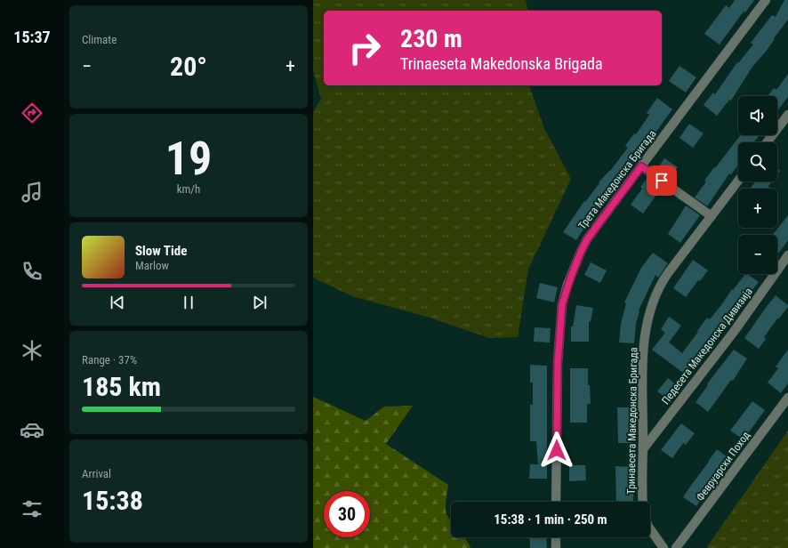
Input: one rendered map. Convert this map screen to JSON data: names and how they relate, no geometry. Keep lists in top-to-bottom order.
{
  "streets": {
    "street": [
      "Трета Македонска Бригада",
      "Педесета Македонска Дивизија",
      "Тринаесета Македонска Бригада",
      "Февруарски Поход"
    ]
  },
  "crossings": [
    ["Педесета Македонска Дивизија", "Тринаесета Македонска Бригада"]
  ],
  "page": {
    "tabs": "15:37",
    "tile": [
      "Climate",
      ["19", "km/h"],
      ["Range · 37%", "185 km"],
      ["Arrival", "15:38"]
    ],
    "turn": ["230 m", "Trinaeseta Makedonska Brigada"],
    "heat": ["−", "20°", "+"],
    "map_buttons": ["+", "−"],
    "song": ["Slow Tide", "Marlow"],
    "limit": "30",
    "trip": "15:38 · 1 min · 250 m"
  }
}
